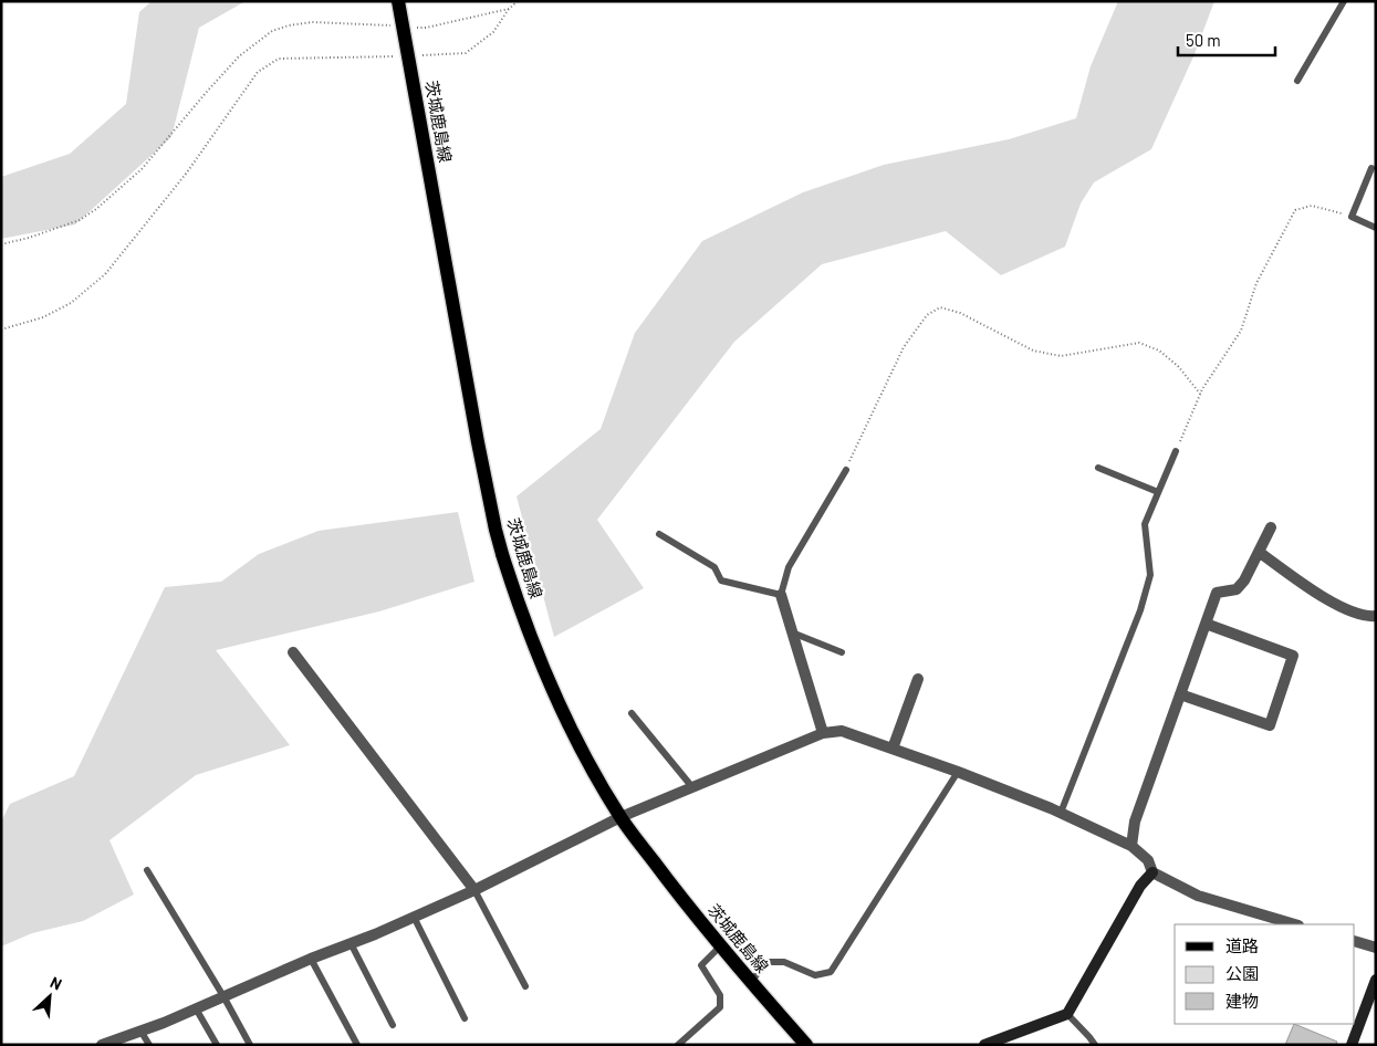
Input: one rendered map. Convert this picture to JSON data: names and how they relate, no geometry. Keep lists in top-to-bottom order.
{
  "streets": {
    "main road": ["茨城鹿島線"]
  },
  "legend": ["道路", "公園", "建物"],
  "scale_bar": "50 m",
  "north": "top right"
}
